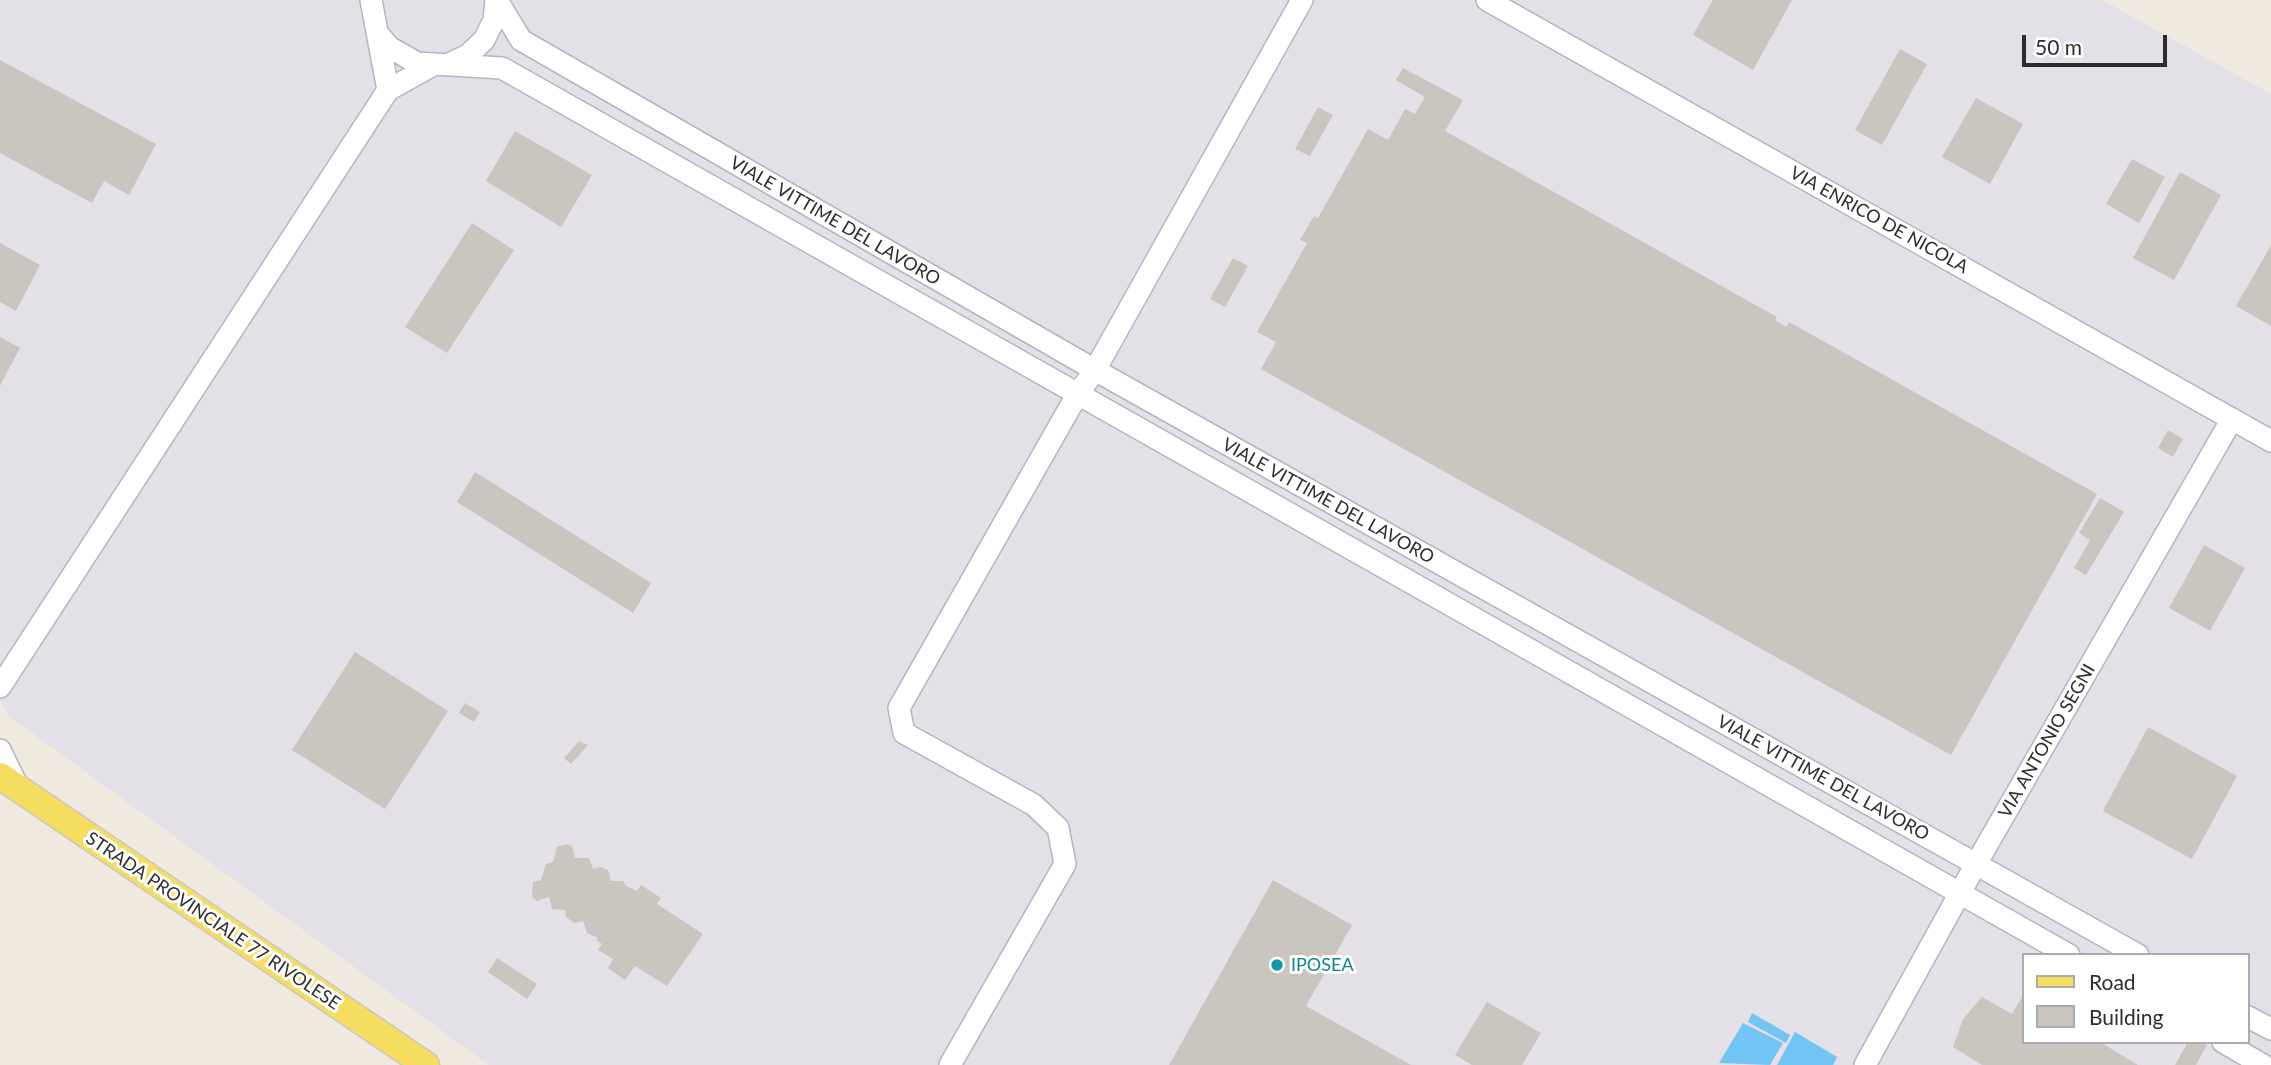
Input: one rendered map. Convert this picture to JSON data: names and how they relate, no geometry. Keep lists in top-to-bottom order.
{
  "streets": {
    "main road": ["STRADA PROVINCIALE 77 RIVOLESE"],
    "street": ["VIA ENRICO DE NICOLA", "VIALE VITTIME DEL LAVORO", "VIA ANTONIO SEGNI"]
  },
  "crossings": [
    ["VIA ENRICO DE NICOLA", "VIA ANTONIO SEGNI"],
    ["VIALE VITTIME DEL LAVORO", "VIA ANTONIO SEGNI"]
  ],
  "places": ["IPOSEA"],
  "legend": ["Road", "Building"],
  "scale_bar": "50 m"
}
